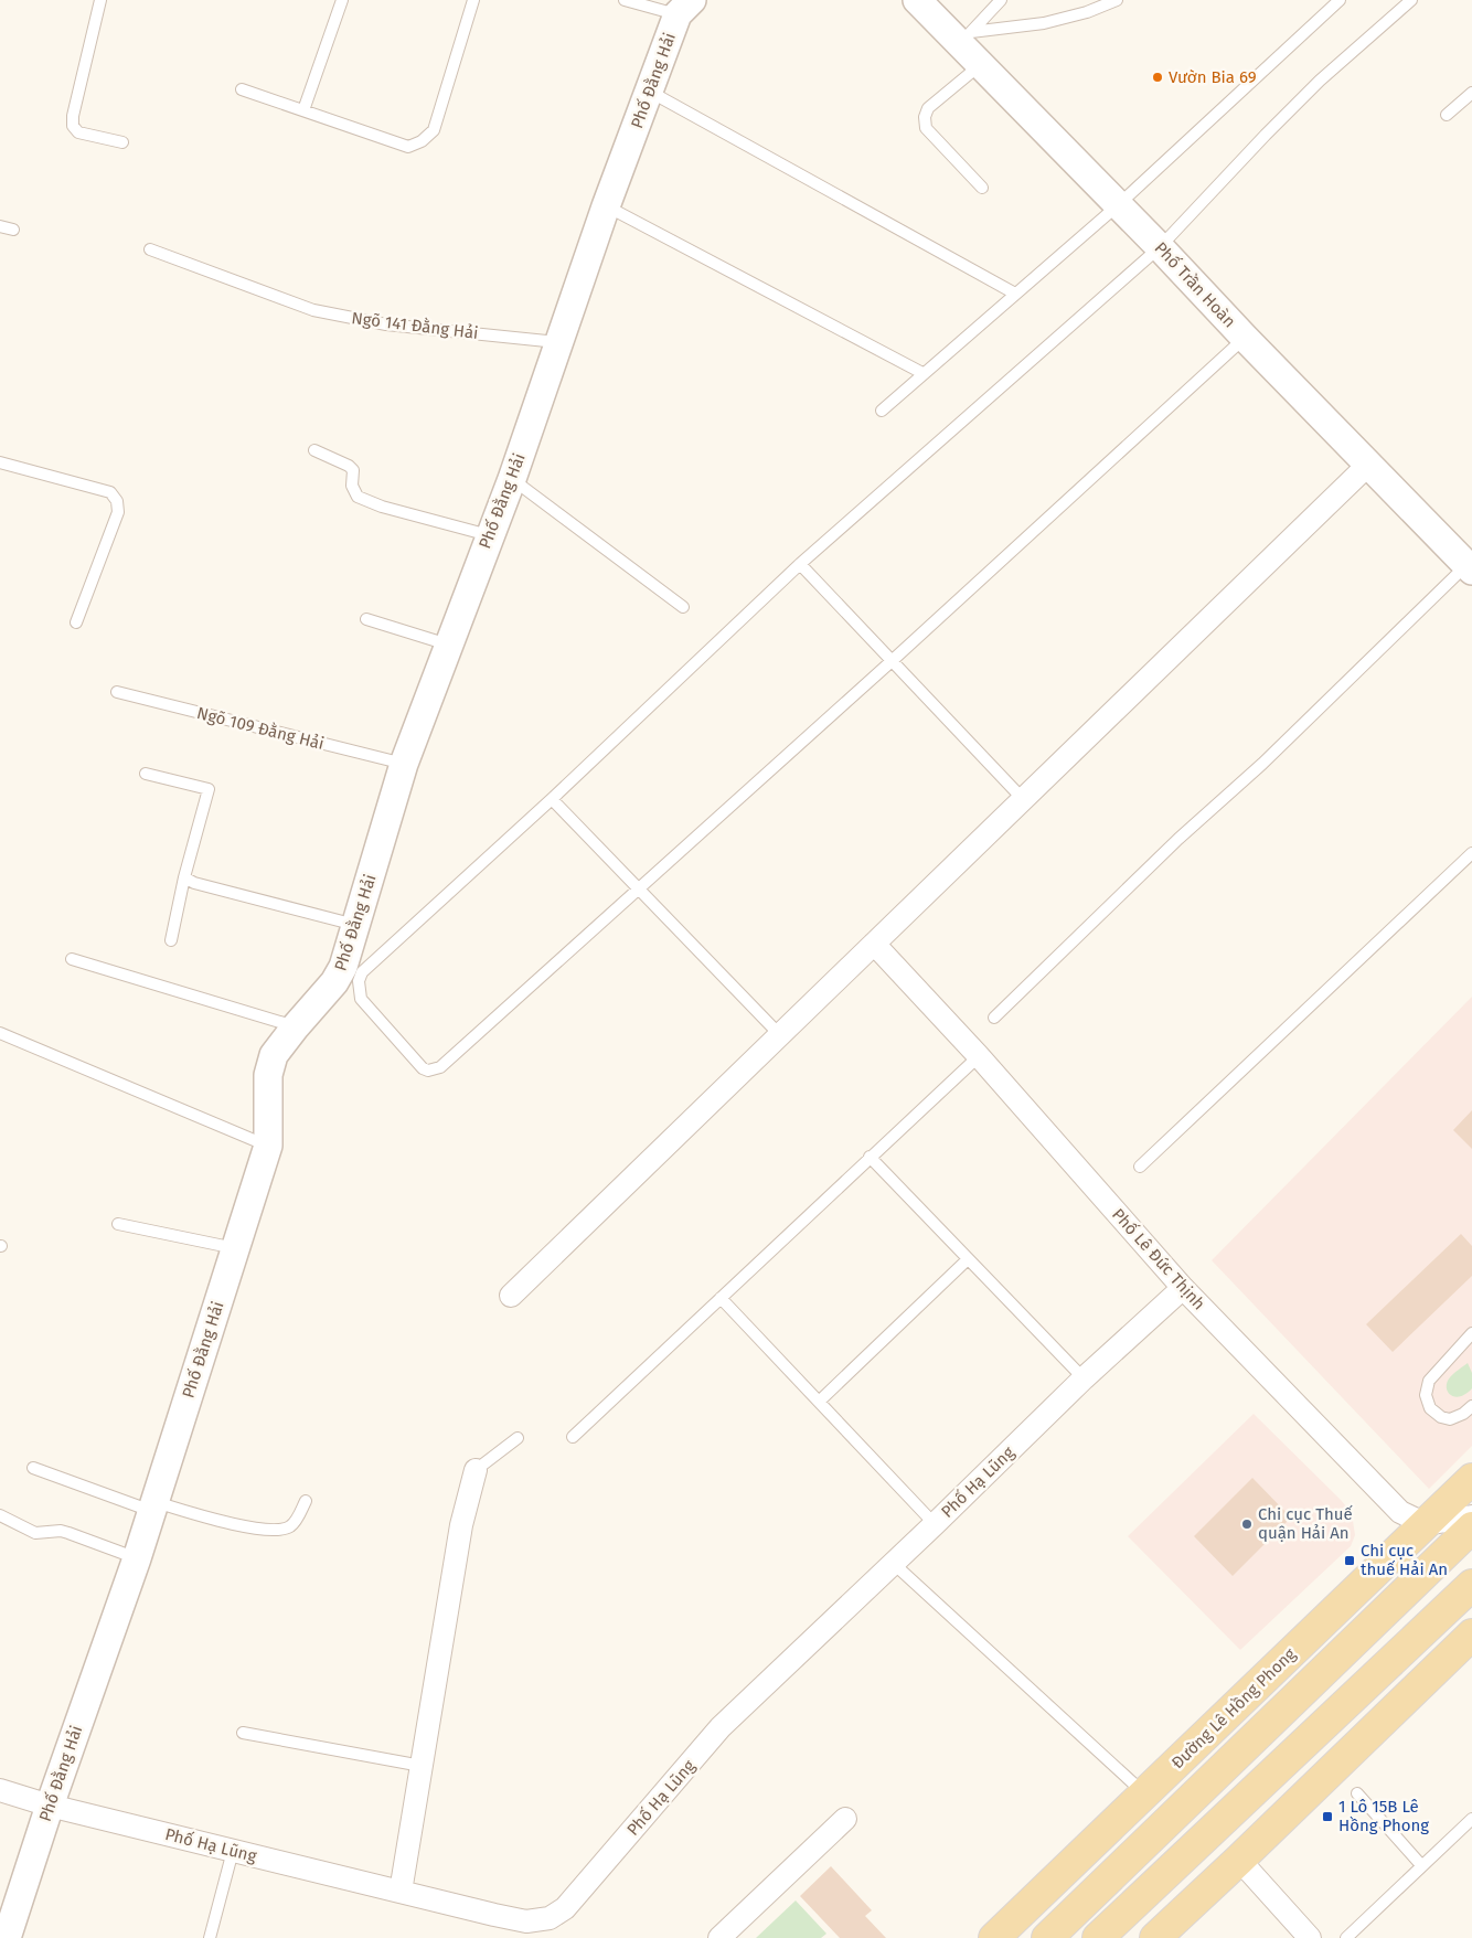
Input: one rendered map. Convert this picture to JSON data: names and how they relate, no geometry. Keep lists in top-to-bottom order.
{
  "streets": {
    "main road": ["Đường Lê Hồng Phong"],
    "street": [
      "Phố Đằng Hải",
      "Phố Trần Hoàn",
      "Phố Lê Đức Thịnh",
      "Phố Hạ Lũng"
    ],
    "lane": ["Ngõ 141 Đằng Hải", "Ngõ 109 Đằng Hải"]
  },
  "crossings": [
    ["Phố Đằng Hải", "Ngõ 141 Đằng Hải"],
    ["Phố Đằng Hải", "Ngõ 109 Đằng Hải"],
    ["Phố Đằng Hải", "Phố Hạ Lũng"],
    ["Phố Lê Đức Thịnh", "Phố Hạ Lũng"],
    ["Phố Lê Đức Thịnh", "Đường Lê Hồng Phong"]
  ],
  "places": {
    "other": ["Vườn Bia 69", "Chi cục Thuế quận Hải An"],
    "transit": ["Chi cục thuế Hải An", "1 Lô 15B Lê Hồng Phong"]
  }
}
